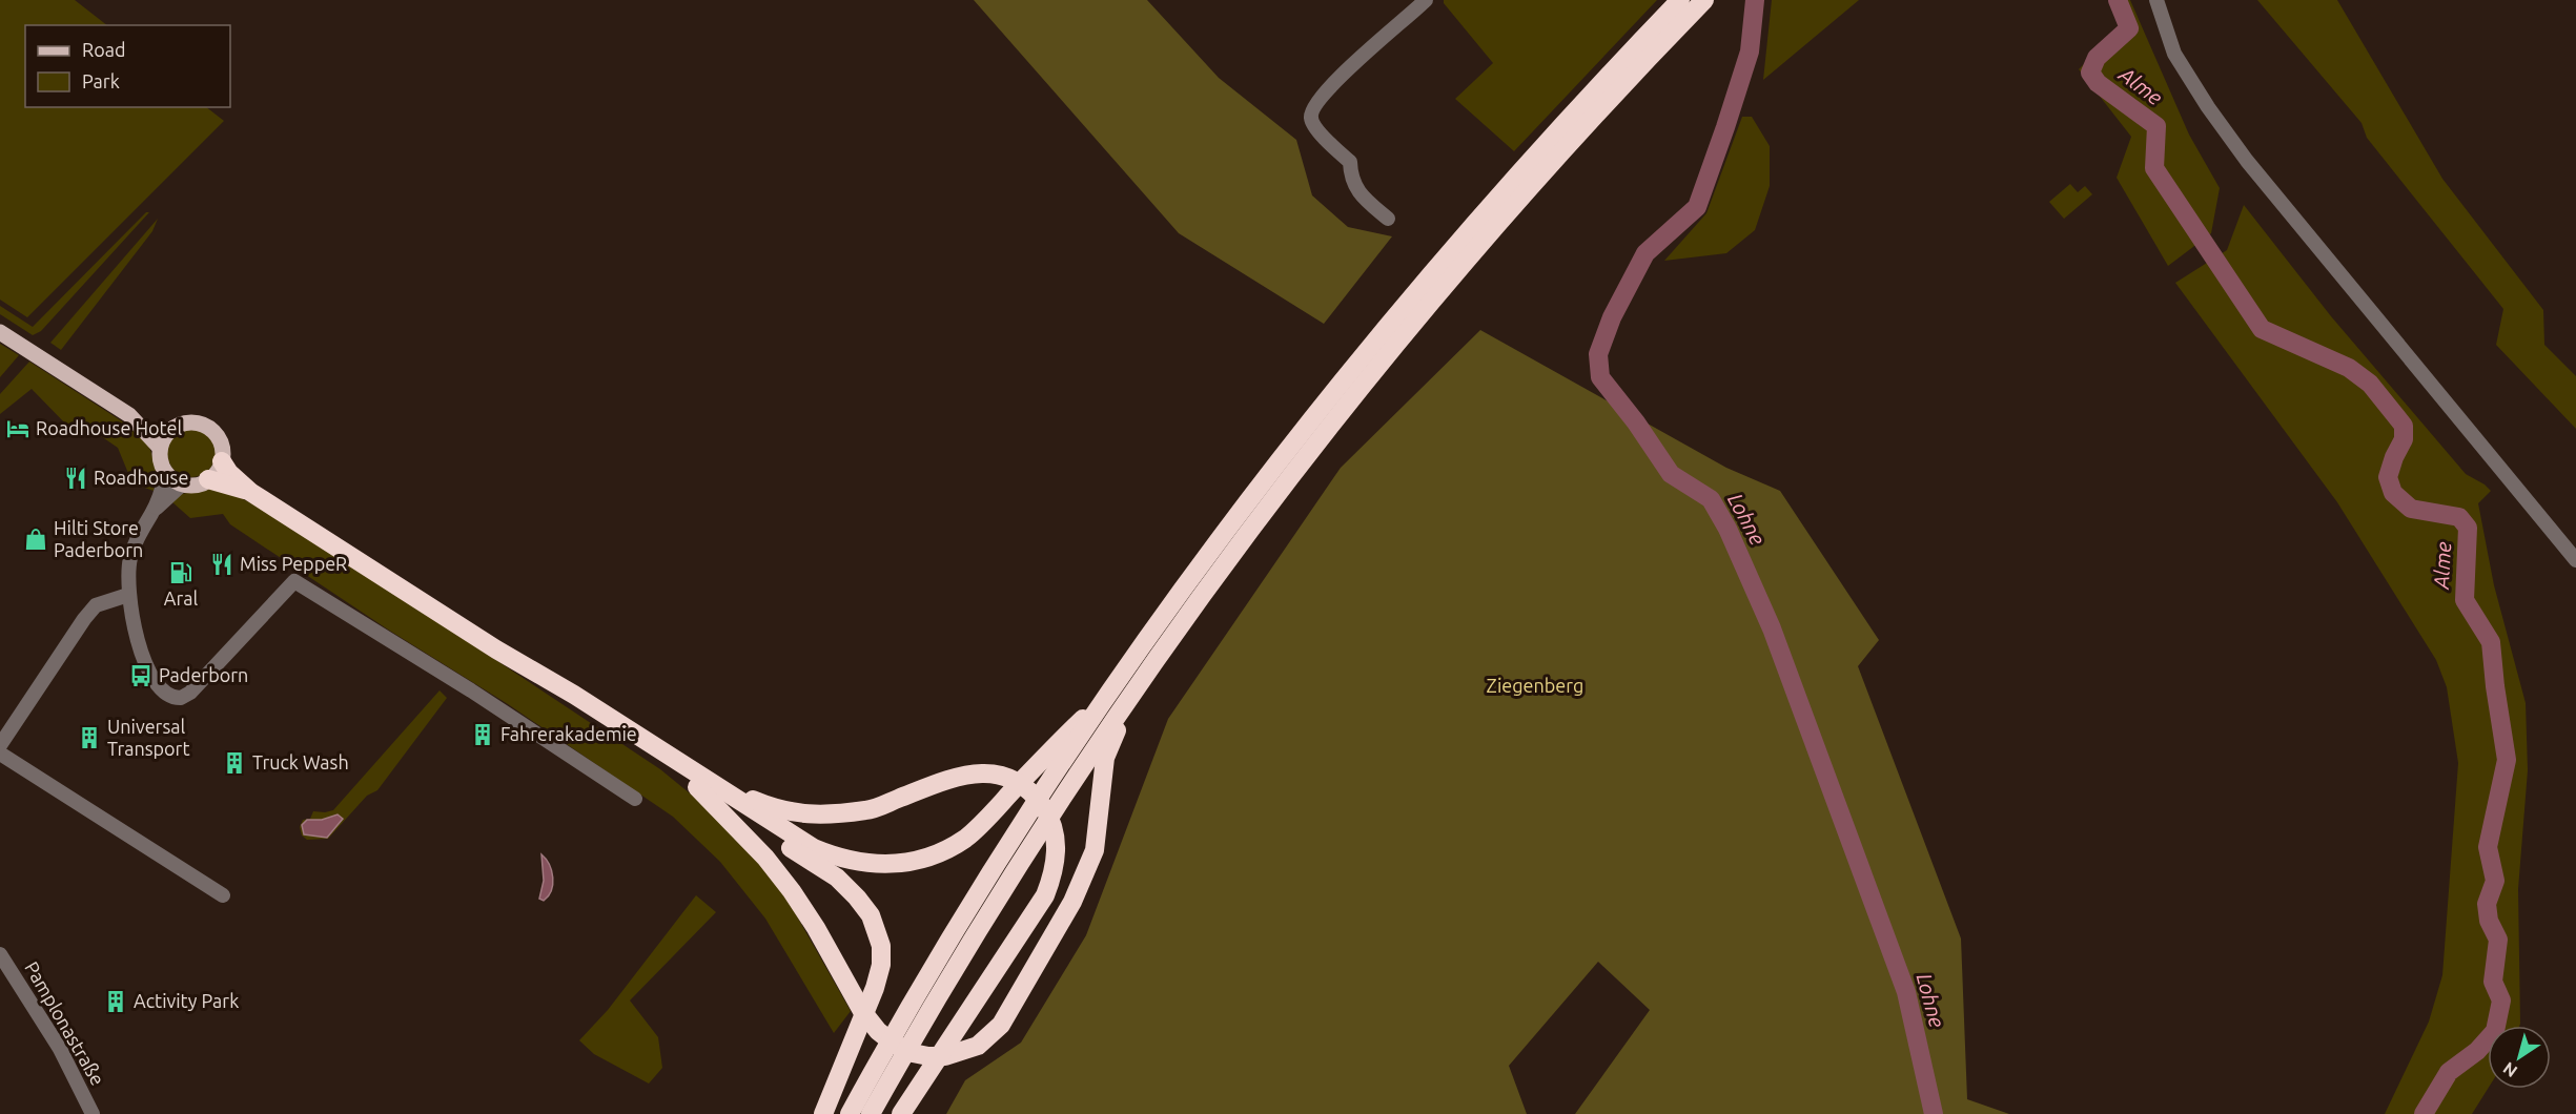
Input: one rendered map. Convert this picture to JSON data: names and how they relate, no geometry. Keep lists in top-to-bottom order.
{
  "streets": {
    "street": ["Pamplonastraße"]
  },
  "water": ["Alme", "Lohne"],
  "parks": ["Ziegenberg"],
  "places": {
    "hotel": ["Roadhouse Hotel"],
    "restaurant": ["Roadhouse", "Miss PeppeR"],
    "shop": ["Hilti Store Paderborn"],
    "fuel station": ["Aral"],
    "bus stop": ["Paderborn"],
    "building": [
      "Fahrerakademie",
      "Universal Transport",
      "Truck Wash",
      "Activity Park"
    ]
  },
  "legend": ["Road", "Park"],
  "north": "bottom left"
}
